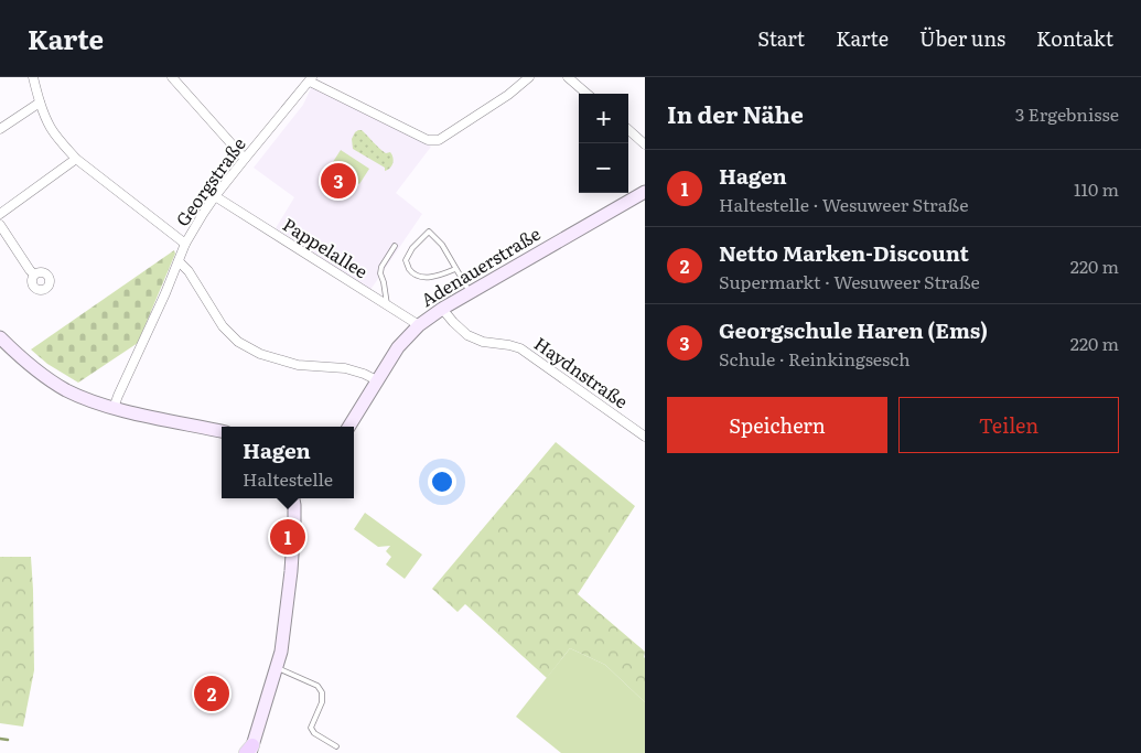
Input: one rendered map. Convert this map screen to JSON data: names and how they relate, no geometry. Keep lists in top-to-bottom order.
{
  "streets": {
    "main road": ["Adenauerstraße"],
    "street": ["Georgstraße", "Pappelallee", "Haydnstraße"]
  },
  "crossings": [
    ["Georgstraße", "Pappelallee"],
    ["Pappelallee", "Adenauerstraße"],
    ["Adenauerstraße", "Haydnstraße"]
  ],
  "page": {
    "header": "Karte",
    "nav": [
      "Start",
      "Karte",
      "Über uns",
      "Kontakt"
    ],
    "heading": ["In der Nähe", "3 Ergebnisse"],
    "map_buttons": ["+", "−"],
    "list": [
      {
        "mark": "1",
        "name": "Hagen",
        "note": "Haltestelle · Wesuweer Straße",
        "value": "110 m"
      },
      {
        "mark": "2",
        "name": "Netto Marken-Discount",
        "note": "Supermarkt · Wesuweer Straße",
        "value": "220 m"
      },
      {
        "mark": "3",
        "name": "Georgschule Haren (Ems)",
        "note": "Schule · Reinkingsesch",
        "value": "220 m"
      }
    ],
    "pins": ["3", "1", "2"],
    "buttons": ["Speichern", "Teilen"],
    "popup": ["Hagen", "Haltestelle"]
  }
}
